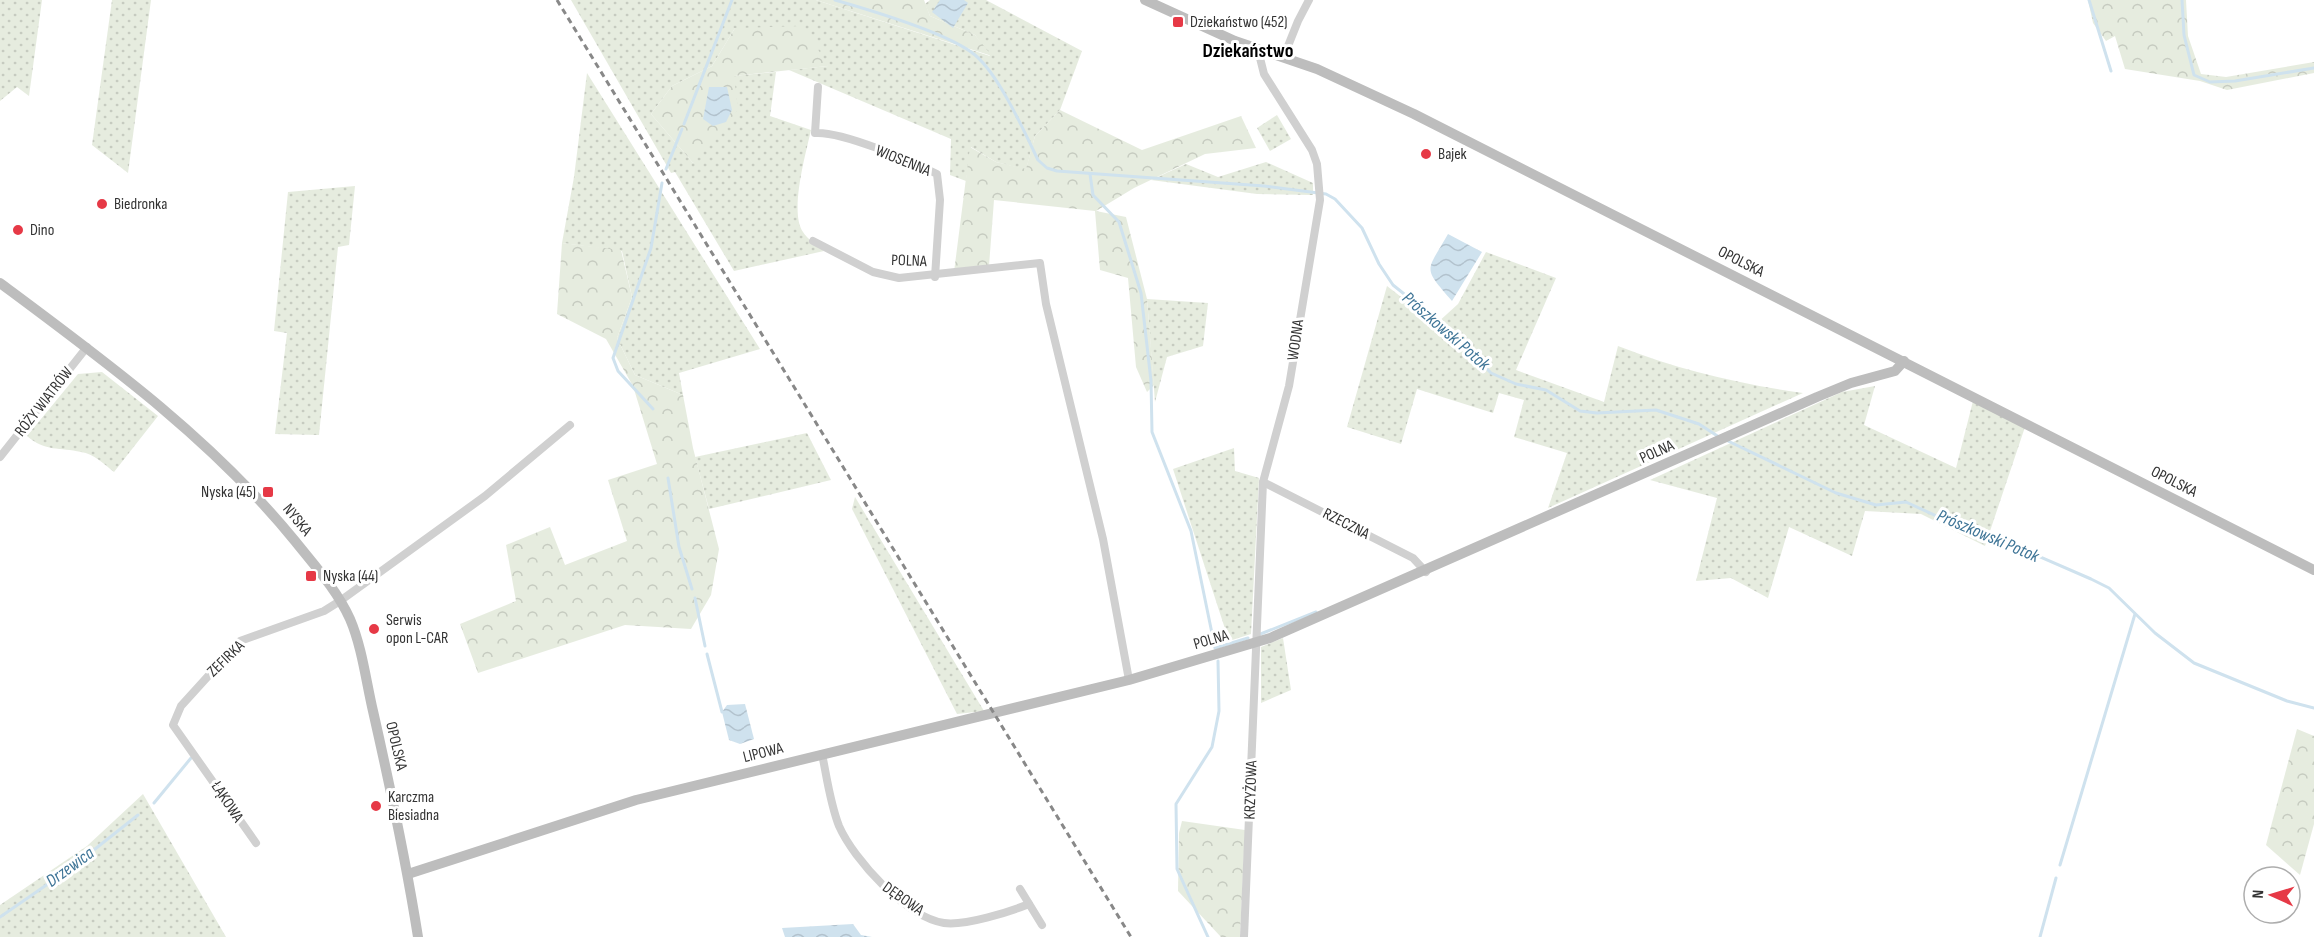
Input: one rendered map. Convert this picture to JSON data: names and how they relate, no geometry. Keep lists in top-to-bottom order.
{
  "streets": {
    "street": [
      "WIOSENNA",
      "POLNA",
      "OPOLSKA",
      "WODNA",
      "RÓŻY WIATRÓW",
      "NYSKA",
      "RZECZNA",
      "ZEFIRKA",
      "LIPOWA",
      "KRZYŻOWA",
      "ŁĄKOWA",
      "DĘBOWA"
    ]
  },
  "crossings": [
    ["WIOSENNA", "POLNA"],
    ["POLNA", "OPOLSKA"],
    ["POLNA", "WODNA"],
    ["POLNA", "RZECZNA"],
    ["POLNA", "LIPOWA"],
    ["POLNA", "KRZYŻOWA"],
    ["OPOLSKA", "WODNA"],
    ["OPOLSKA", "NYSKA"],
    ["OPOLSKA", "ZEFIRKA"],
    ["OPOLSKA", "LIPOWA"],
    ["WODNA", "RZECZNA"],
    ["WODNA", "KRZYŻOWA"],
    ["RÓŻY WIATRÓW", "NYSKA"],
    ["NYSKA", "ZEFIRKA"],
    ["ZEFIRKA", "ŁĄKOWA"],
    ["LIPOWA", "DĘBOWA"]
  ],
  "districts": ["Dziekaństwo"],
  "water": ["Prószkowski Potok", "Drzewica"],
  "places": {
    "transit": ["Dziekaństwo (452)", "Nyska (45)", "Nyska (44)"],
    "other": [
      "Bajek",
      "Biedronka",
      "Dino",
      "Serwis opon L-CAR",
      "Karczma Biesiadna"
    ]
  },
  "north": "left"
}
